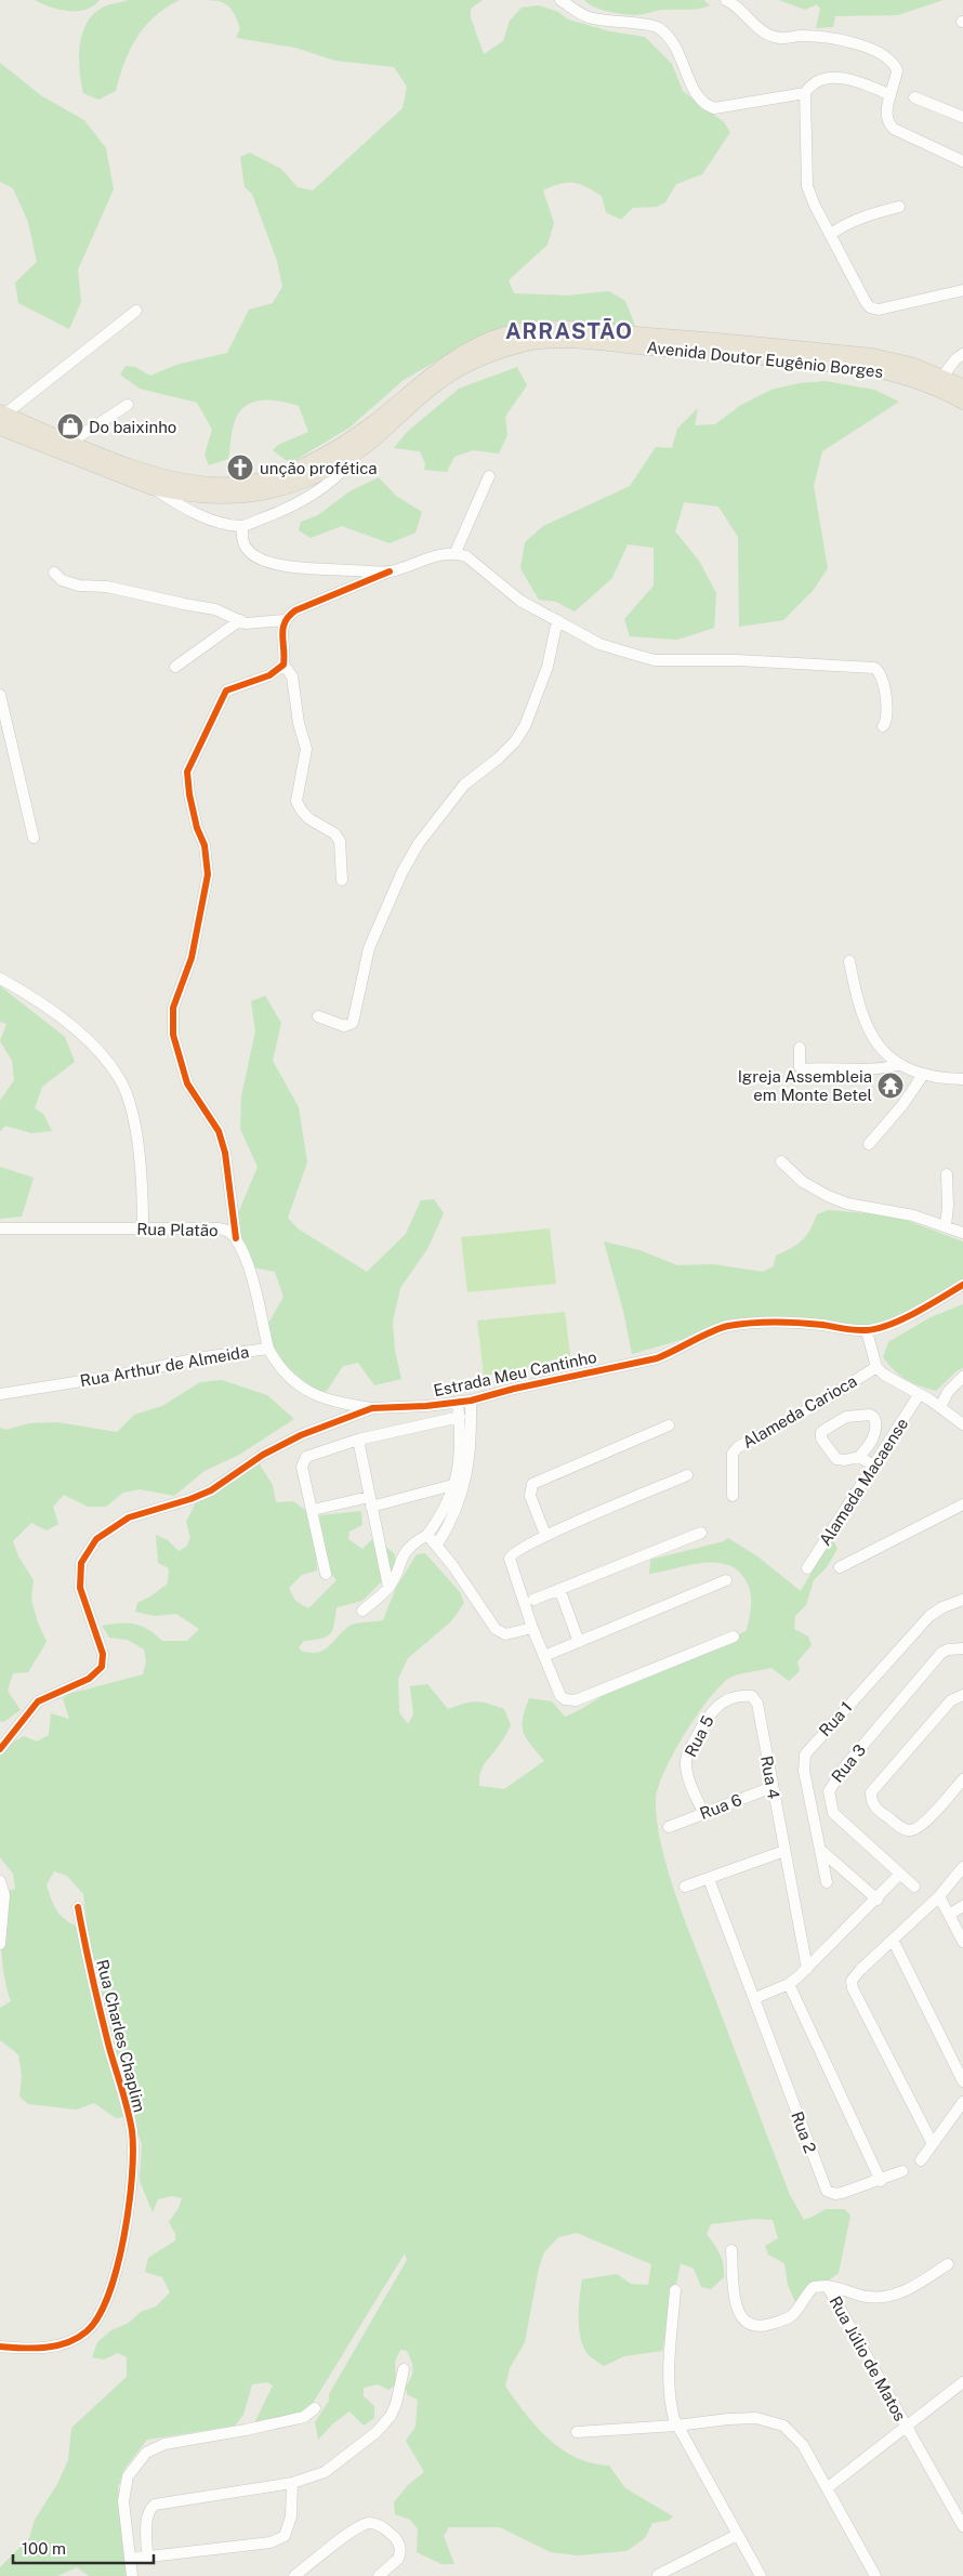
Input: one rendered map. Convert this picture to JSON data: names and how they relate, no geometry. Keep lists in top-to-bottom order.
{
  "streets": {
    "highway": ["Avenida Doutor Eugênio Borges"],
    "street": [
      "Rua Platão",
      "Rua Arthur de Almeida",
      "Estrada Meu Cantinho",
      "Alameda Carioca",
      "Alameda Macaense",
      "Rua 1",
      "Rua 5",
      "Rua 3",
      "Rua 4",
      "Rua 6",
      "Rua Charles Chaplim",
      "Rua 2",
      "Rua Júlio de Matos"
    ]
  },
  "crossings": [
    ["Rua Platão", "Rua Arthur de Almeida"],
    ["Rua Arthur de Almeida", "Estrada Meu Cantinho"],
    ["Rua 5", "Rua 4"],
    ["Rua 5", "Rua 6"],
    ["Rua 4", "Rua 6"]
  ],
  "districts": ["ARRASTÃO"],
  "places": {
    "shop": ["Do baixinho"],
    "church": ["unção profética"],
    "temple": ["Igreja Assembleia em Monte Betel"]
  },
  "scale_bar": "100 m"
}
